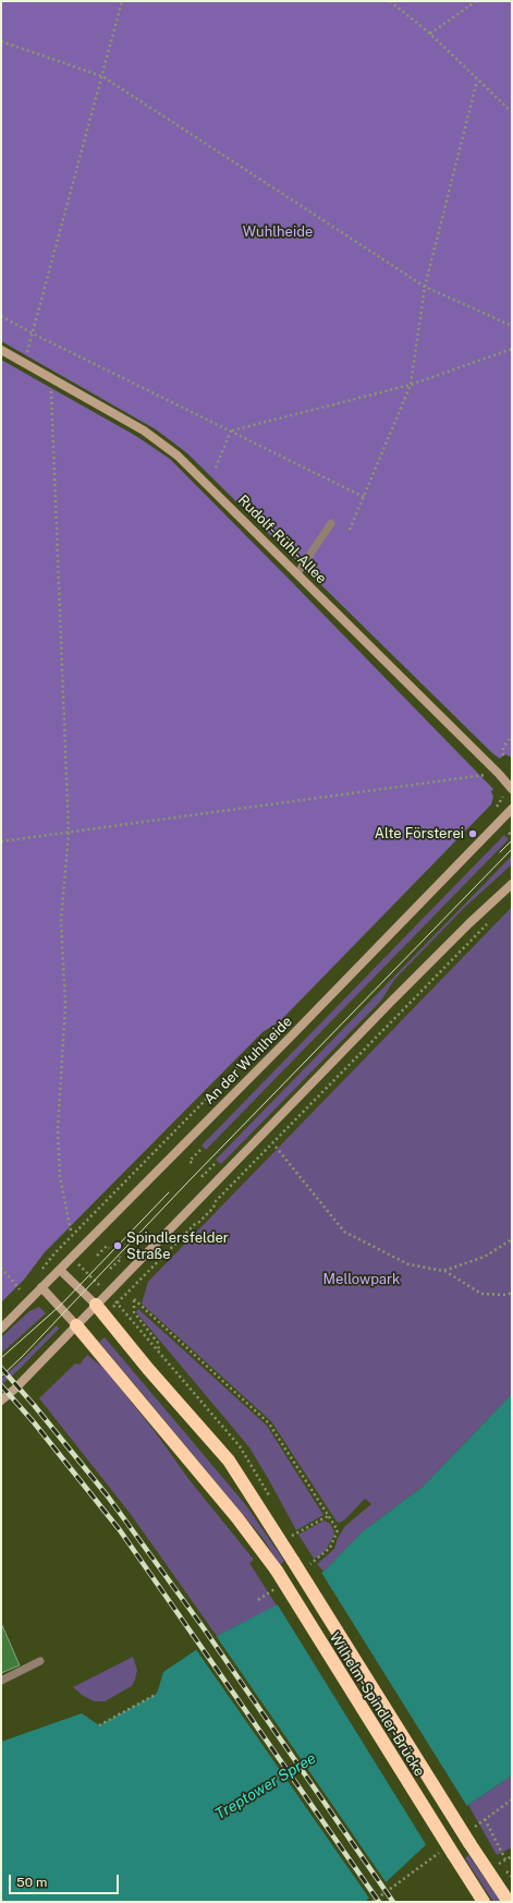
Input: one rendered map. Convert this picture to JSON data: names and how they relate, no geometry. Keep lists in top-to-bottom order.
{
  "streets": {
    "highway": ["Wilhelm-Spindler-Brücke"],
    "main road": ["Rudolf-Rühl-Allee", "An der Wuhlheide"]
  },
  "water": ["Treptower Spree"],
  "parks": ["Wuhlheide", "Mellowpark"],
  "places": ["Alte Försterei", "Spindlersfelder Straße"],
  "scale_bar": "50 m"
}
